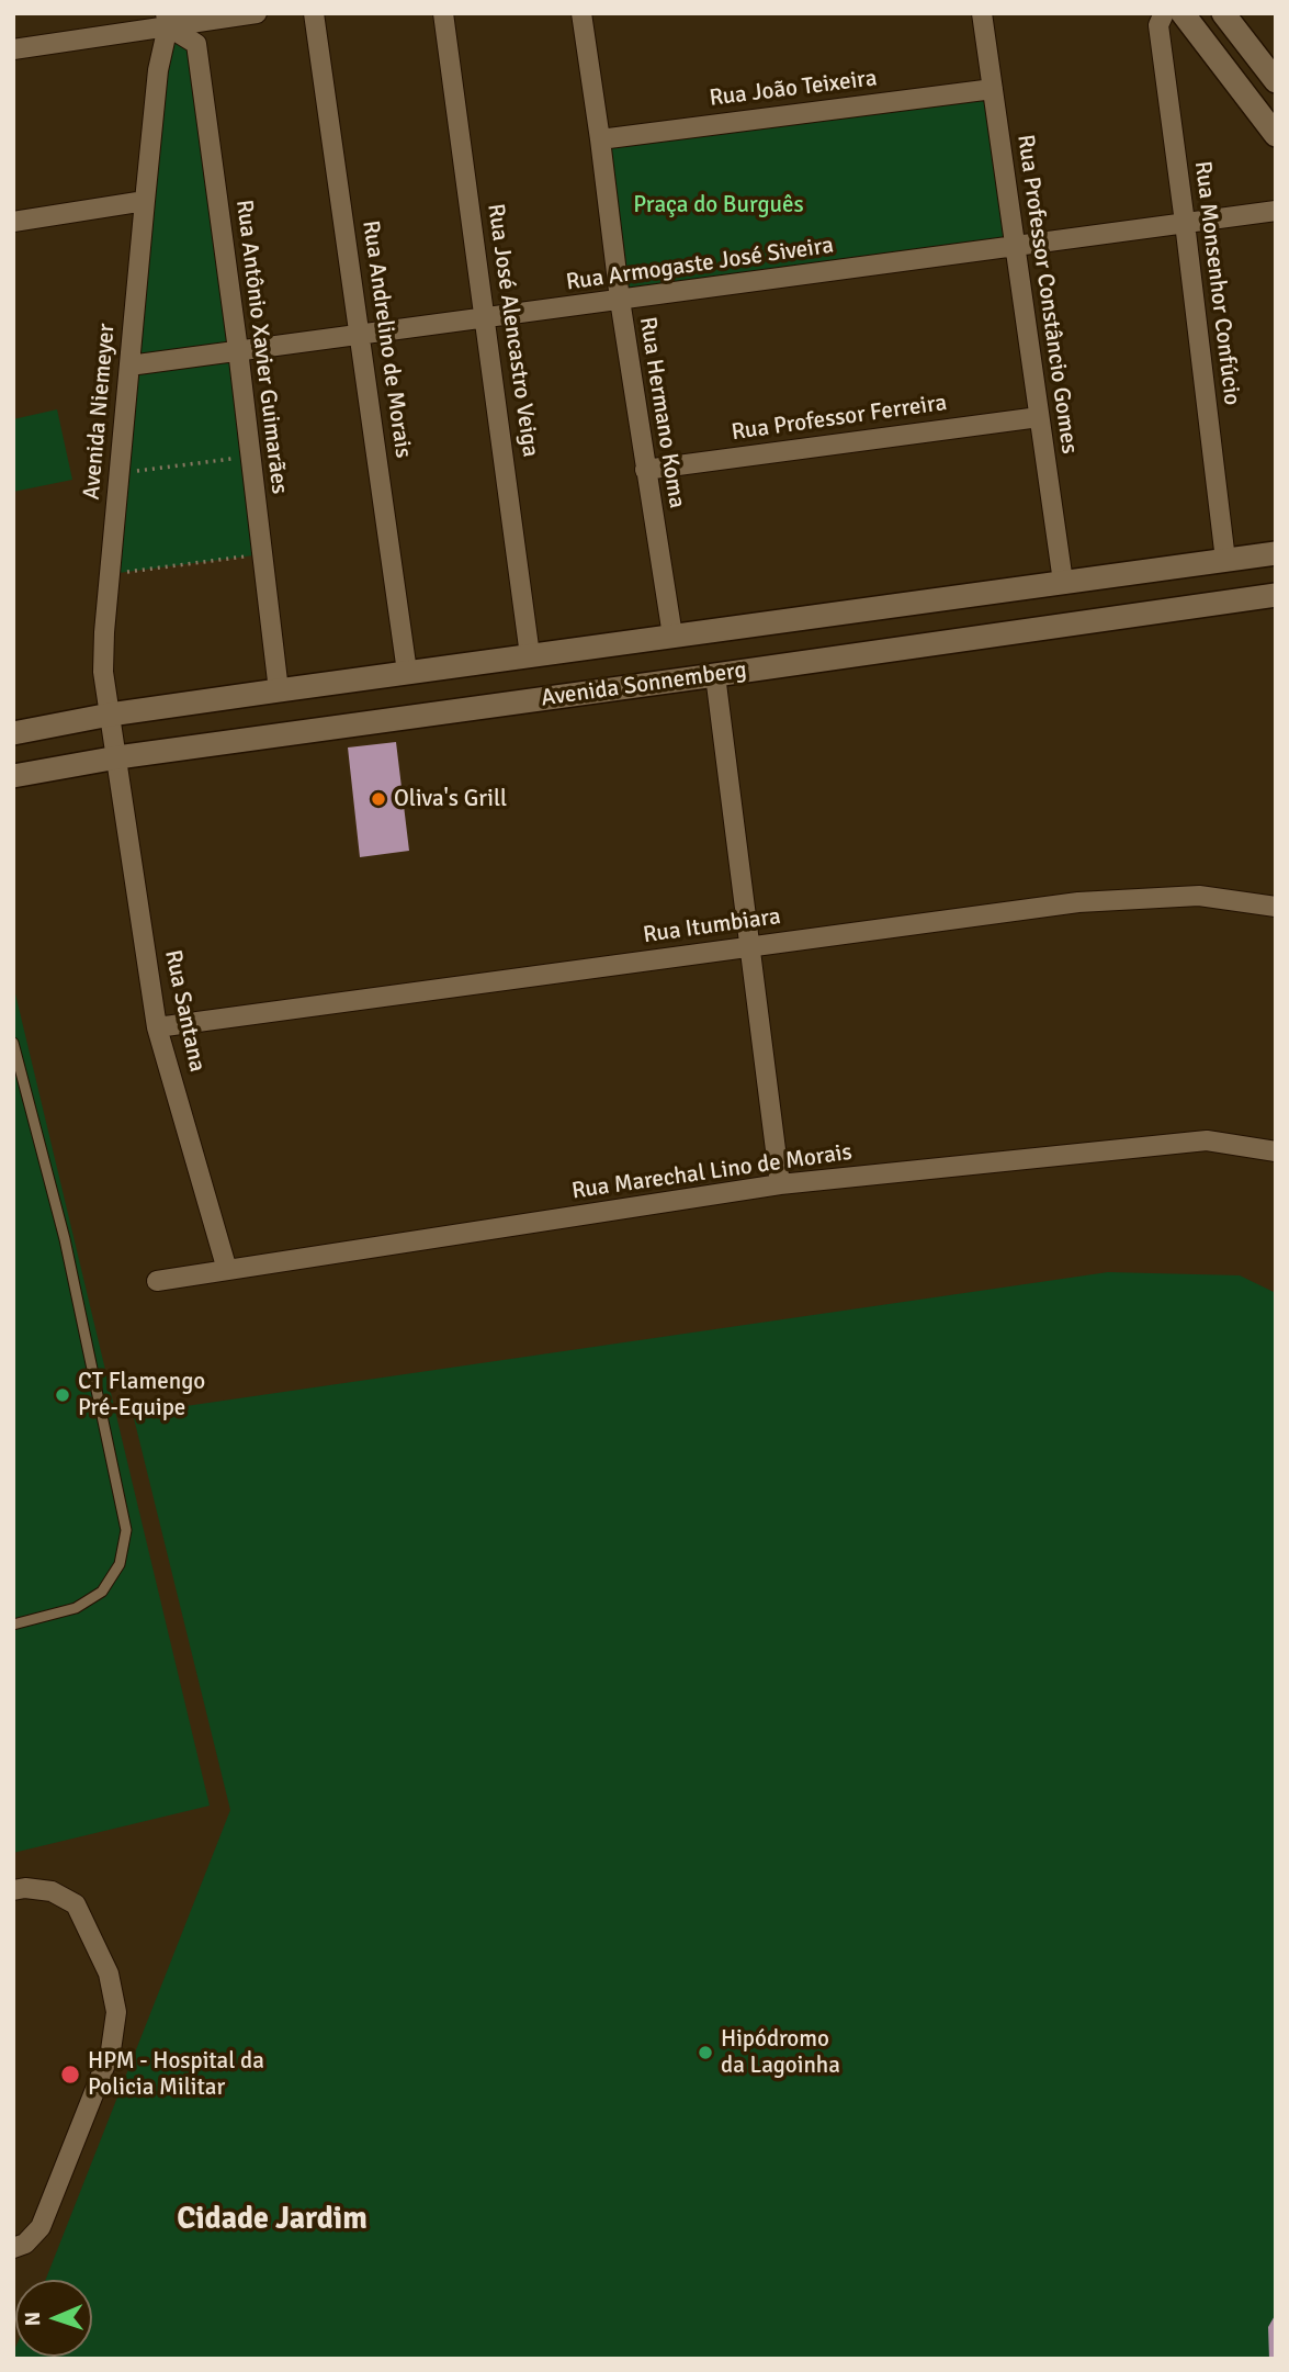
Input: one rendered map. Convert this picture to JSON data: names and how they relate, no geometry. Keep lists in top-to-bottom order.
{
  "streets": {
    "street": [
      "Rua João Teixeira",
      "Rua Armogaste José Siveira",
      "Rua Monsenhor Confúcio",
      "Rua Professor Constâncio Gomes",
      "Rua José Alencastro Veiga",
      "Rua Andrelino de Morais",
      "Rua Antônio Xavier Guimarães",
      "Avenida Niemeyer",
      "Rua Hermano Koma",
      "Rua Professor Ferreira",
      "Avenida Sonnemberg",
      "Rua Itumbiara",
      "Rua Santana",
      "Rua Marechal Lino de Morais"
    ]
  },
  "crossings": [
    ["Rua João Teixeira", "Rua Professor Constâncio Gomes"],
    ["Rua João Teixeira", "Rua Hermano Koma"],
    ["Rua Armogaste José Siveira", "Rua Monsenhor Confúcio"],
    ["Rua Armogaste José Siveira", "Rua Professor Constâncio Gomes"],
    ["Rua Armogaste José Siveira", "Rua José Alencastro Veiga"],
    ["Rua Armogaste José Siveira", "Rua Andrelino de Morais"],
    ["Rua Armogaste José Siveira", "Rua Antônio Xavier Guimarães"],
    ["Rua Armogaste José Siveira", "Avenida Niemeyer"],
    ["Rua Armogaste José Siveira", "Rua Hermano Koma"],
    ["Rua Monsenhor Confúcio", "Avenida Sonnemberg"],
    ["Rua Professor Constâncio Gomes", "Rua Professor Ferreira"],
    ["Rua Professor Constâncio Gomes", "Avenida Sonnemberg"],
    ["Rua José Alencastro Veiga", "Avenida Sonnemberg"],
    ["Rua Andrelino de Morais", "Avenida Sonnemberg"],
    ["Rua Antônio Xavier Guimarães", "Avenida Niemeyer"],
    ["Rua Antônio Xavier Guimarães", "Avenida Sonnemberg"],
    ["Avenida Niemeyer", "Avenida Sonnemberg"],
    ["Avenida Niemeyer", "Rua Santana"],
    ["Rua Hermano Koma", "Rua Professor Ferreira"],
    ["Rua Hermano Koma", "Avenida Sonnemberg"],
    ["Avenida Sonnemberg", "Rua Santana"],
    ["Rua Itumbiara", "Rua Santana"],
    ["Rua Santana", "Rua Marechal Lino de Morais"]
  ],
  "districts": ["Cidade Jardim"],
  "parks": ["Praça do Burguês"],
  "places": [
    "Oliva's Grill",
    "CT Flamengo Pré-Equipe",
    "Hipódromo da Lagoinha",
    "HPM - Hospital da Policia Militar"
  ],
  "north": "left"
}
